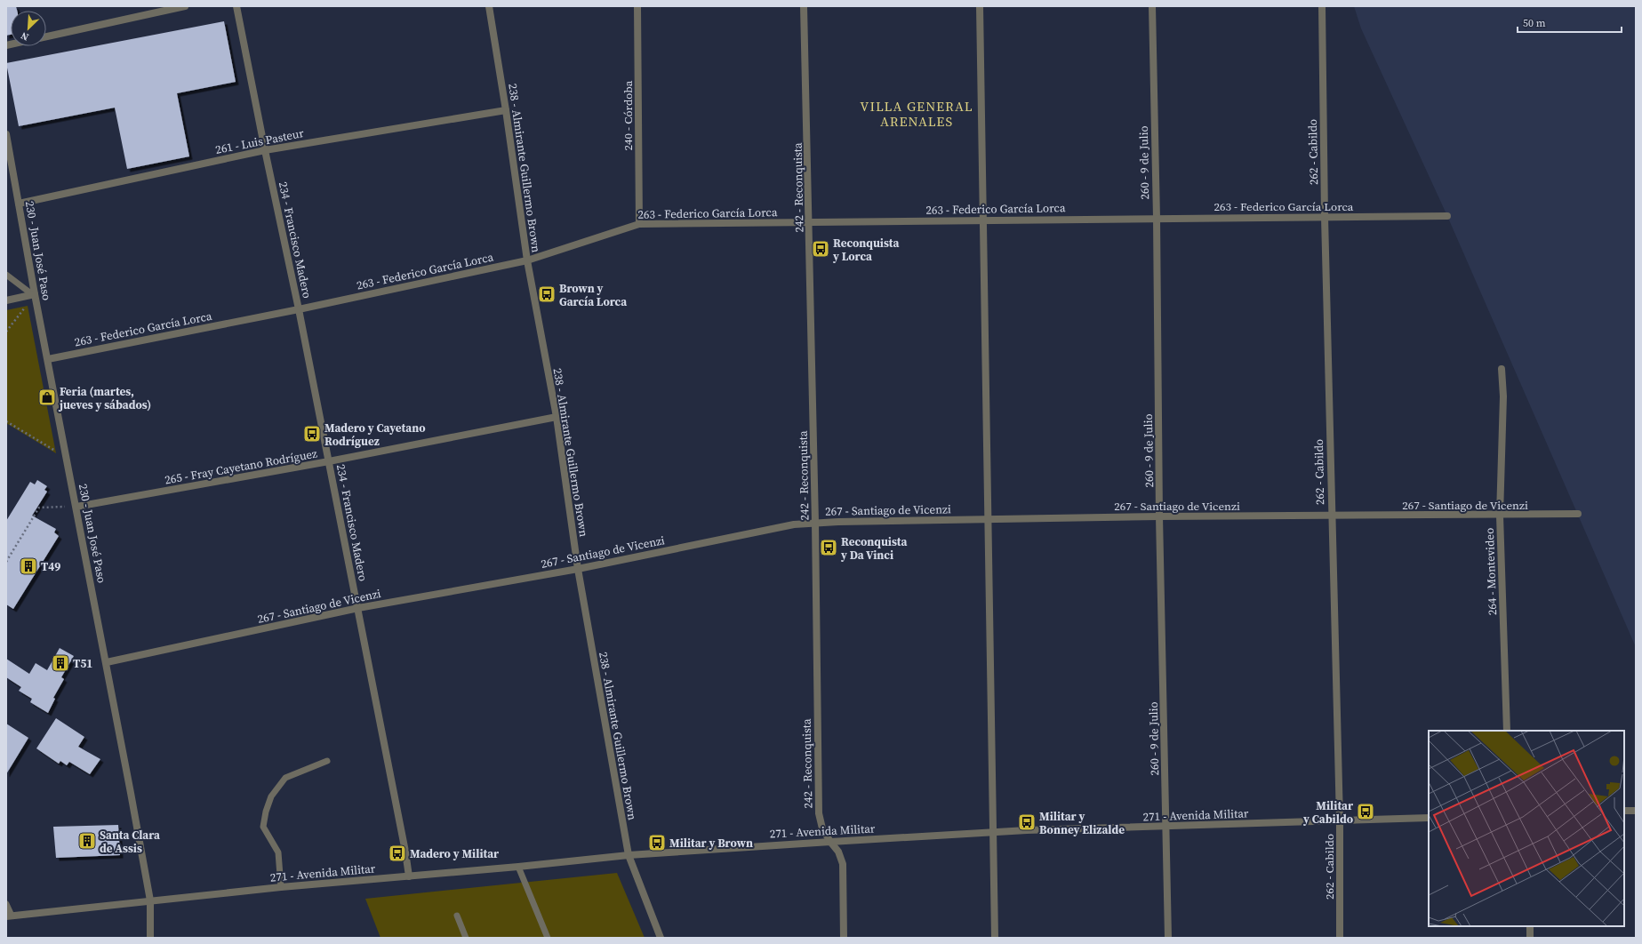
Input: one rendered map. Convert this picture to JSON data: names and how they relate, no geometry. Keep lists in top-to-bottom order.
{
  "streets": {
    "street": [
      "240 - Córdoba",
      "261 - Luis Pasteur",
      "262 - Cabildo",
      "260 - 9 de Julio",
      "238 - Almirante Guillermo Brown",
      "242 - Reconquista",
      "263 - Federico García Lorca",
      "234 - Francisco Madero",
      "230 - Juan José Paso",
      "265 - Fray Cayetano Rodríguez",
      "267 - Santiago de Vicenzi",
      "264 - Montevideo",
      "271 - Avenida Militar"
    ]
  },
  "crossings": [
    ["240 - Córdoba", "263 - Federico García Lorca"],
    ["261 - Luis Pasteur", "238 - Almirante Guillermo Brown"],
    ["261 - Luis Pasteur", "234 - Francisco Madero"],
    ["261 - Luis Pasteur", "230 - Juan José Paso"],
    ["262 - Cabildo", "263 - Federico García Lorca"],
    ["262 - Cabildo", "267 - Santiago de Vicenzi"],
    ["262 - Cabildo", "271 - Avenida Militar"],
    ["260 - 9 de Julio", "263 - Federico García Lorca"],
    ["260 - 9 de Julio", "267 - Santiago de Vicenzi"],
    ["260 - 9 de Julio", "271 - Avenida Militar"],
    ["238 - Almirante Guillermo Brown", "263 - Federico García Lorca"],
    ["238 - Almirante Guillermo Brown", "265 - Fray Cayetano Rodríguez"],
    ["238 - Almirante Guillermo Brown", "267 - Santiago de Vicenzi"],
    ["238 - Almirante Guillermo Brown", "271 - Avenida Militar"],
    ["242 - Reconquista", "263 - Federico García Lorca"],
    ["242 - Reconquista", "267 - Santiago de Vicenzi"],
    ["242 - Reconquista", "271 - Avenida Militar"],
    ["263 - Federico García Lorca", "234 - Francisco Madero"],
    ["263 - Federico García Lorca", "230 - Juan José Paso"],
    ["234 - Francisco Madero", "265 - Fray Cayetano Rodríguez"],
    ["234 - Francisco Madero", "267 - Santiago de Vicenzi"],
    ["234 - Francisco Madero", "271 - Avenida Militar"],
    ["230 - Juan José Paso", "265 - Fray Cayetano Rodríguez"],
    ["230 - Juan José Paso", "267 - Santiago de Vicenzi"],
    ["230 - Juan José Paso", "271 - Avenida Militar"],
    ["267 - Santiago de Vicenzi", "264 - Montevideo"]
  ],
  "districts": ["VILLA GENERAL ARENALES"],
  "places": {
    "bus stop": [
      "Reconquista y Lorca",
      "Brown y García Lorca",
      "Madero y Cayetano Rodríguez",
      "Reconquista y Da Vinci",
      "Militar y Cabildo",
      "Militar y Bonney Elizalde",
      "Militar y Brown",
      "Madero y Militar"
    ],
    "shop": ["Feria (martes, jueves y sábados)"],
    "building": ["T49", "T51", "Santa Clara de Assis"]
  },
  "scale_bar": "50 m",
  "north": "bottom left"
}
